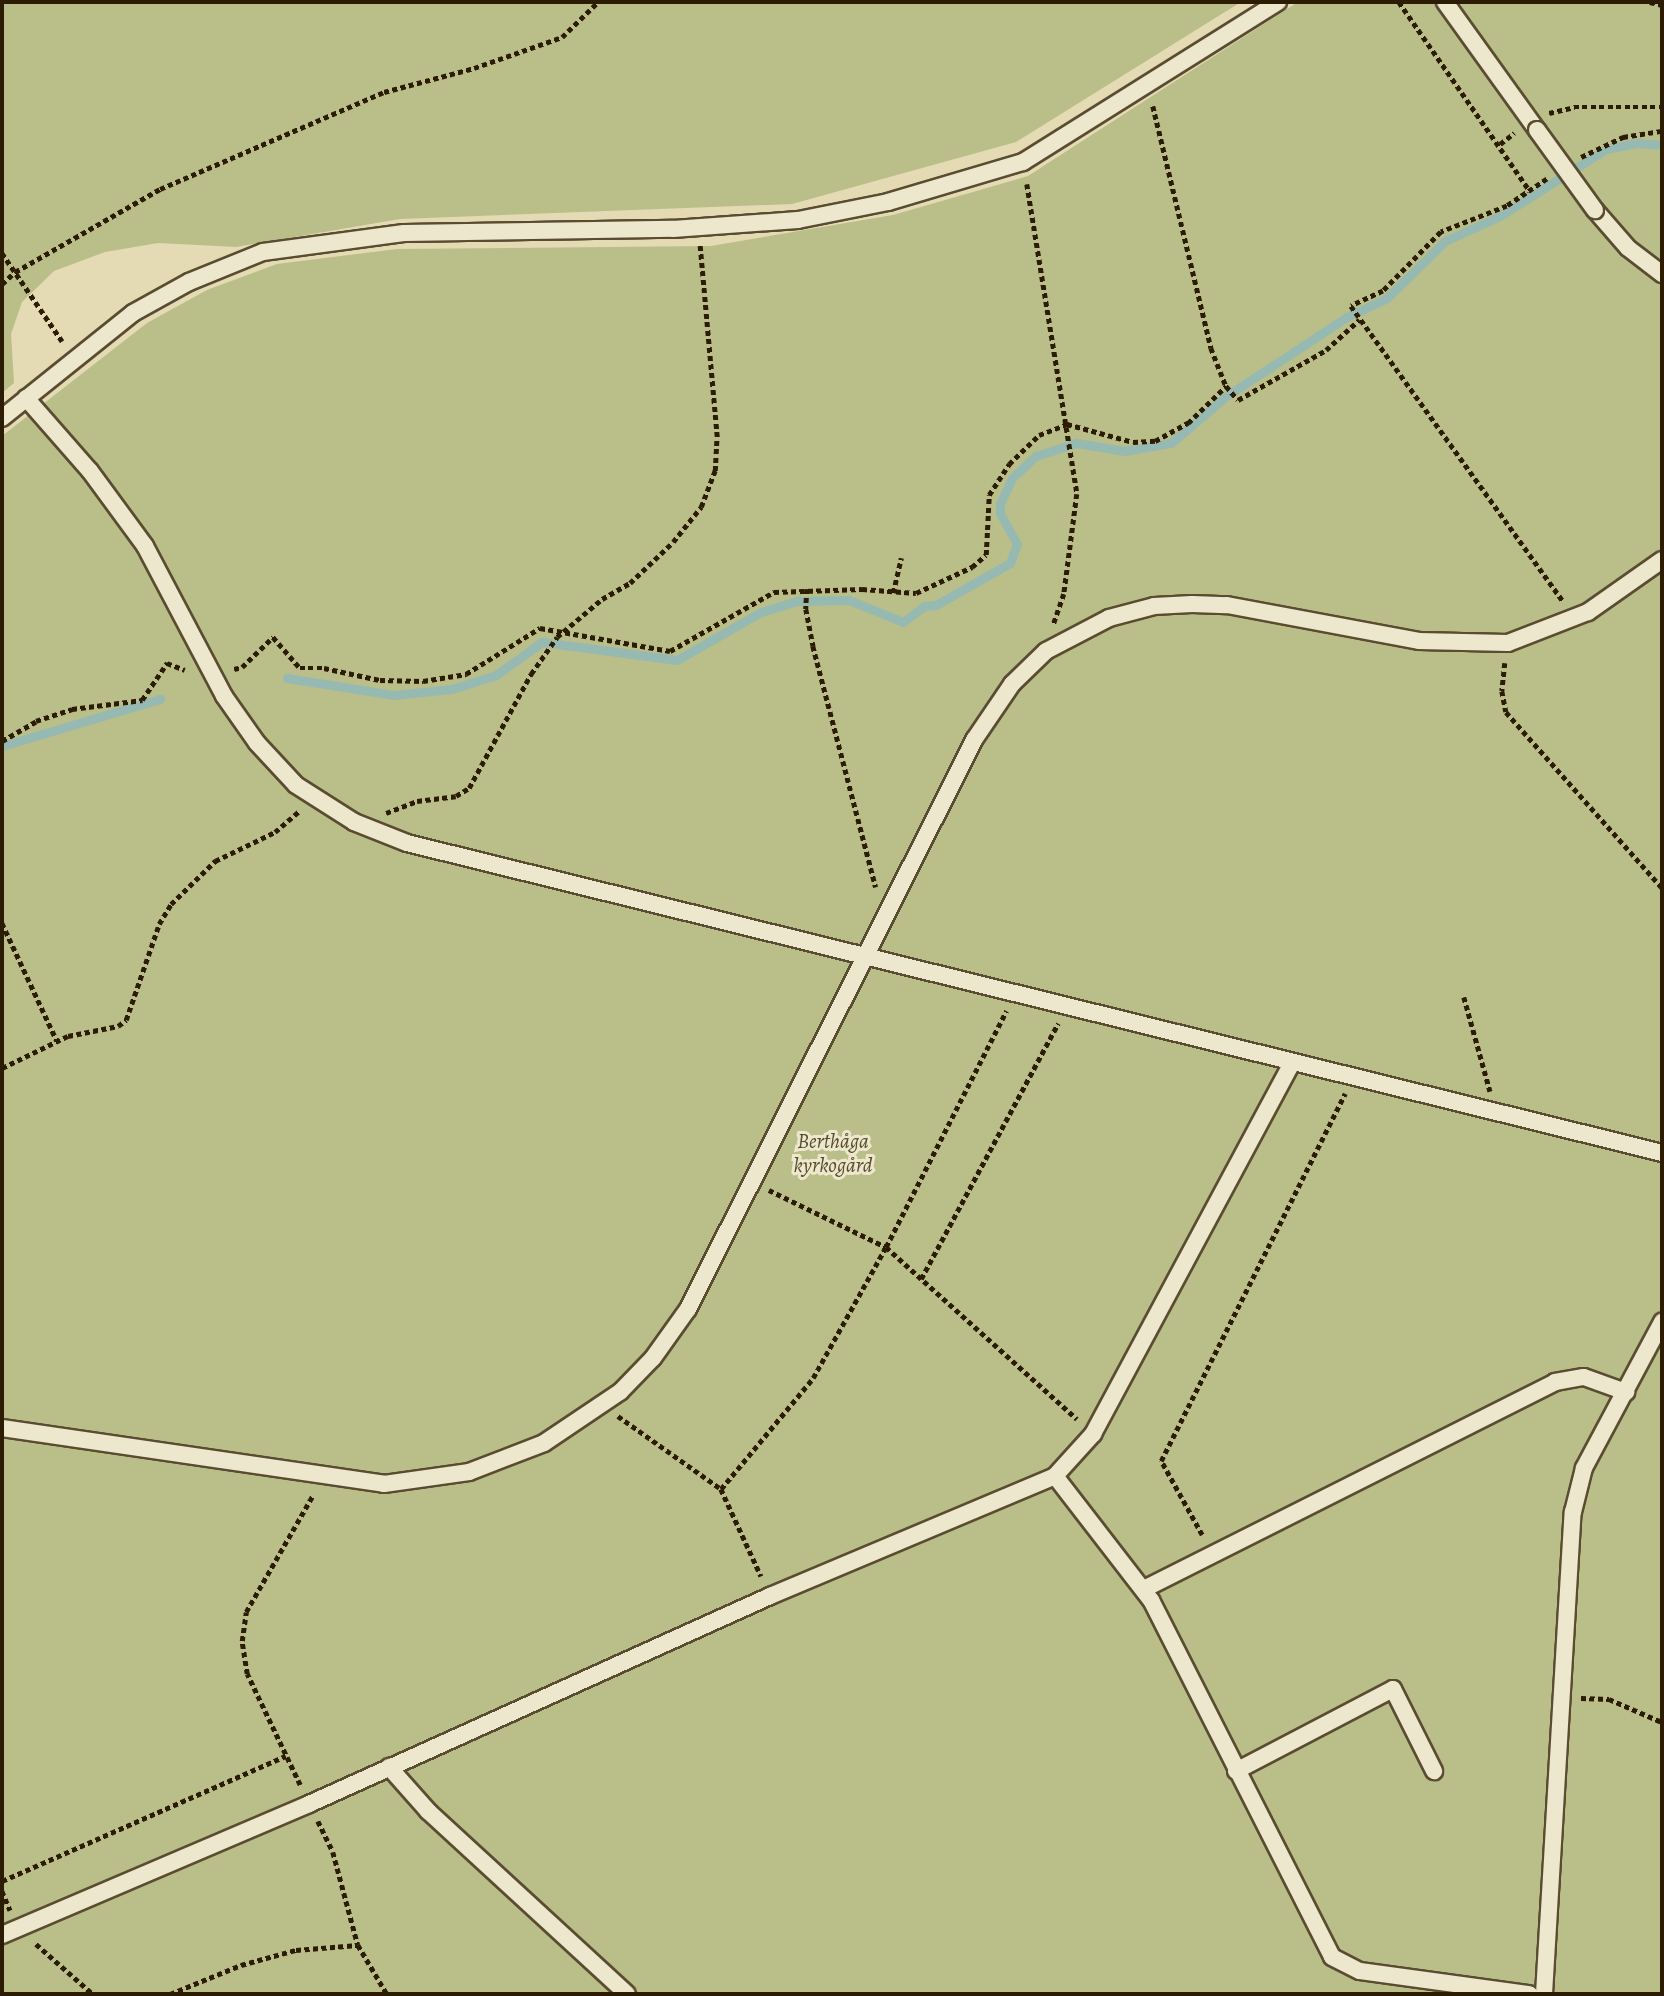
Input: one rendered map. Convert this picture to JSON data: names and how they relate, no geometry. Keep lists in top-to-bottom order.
{
  "parks": ["Berthåga kyrkogård"]
}
